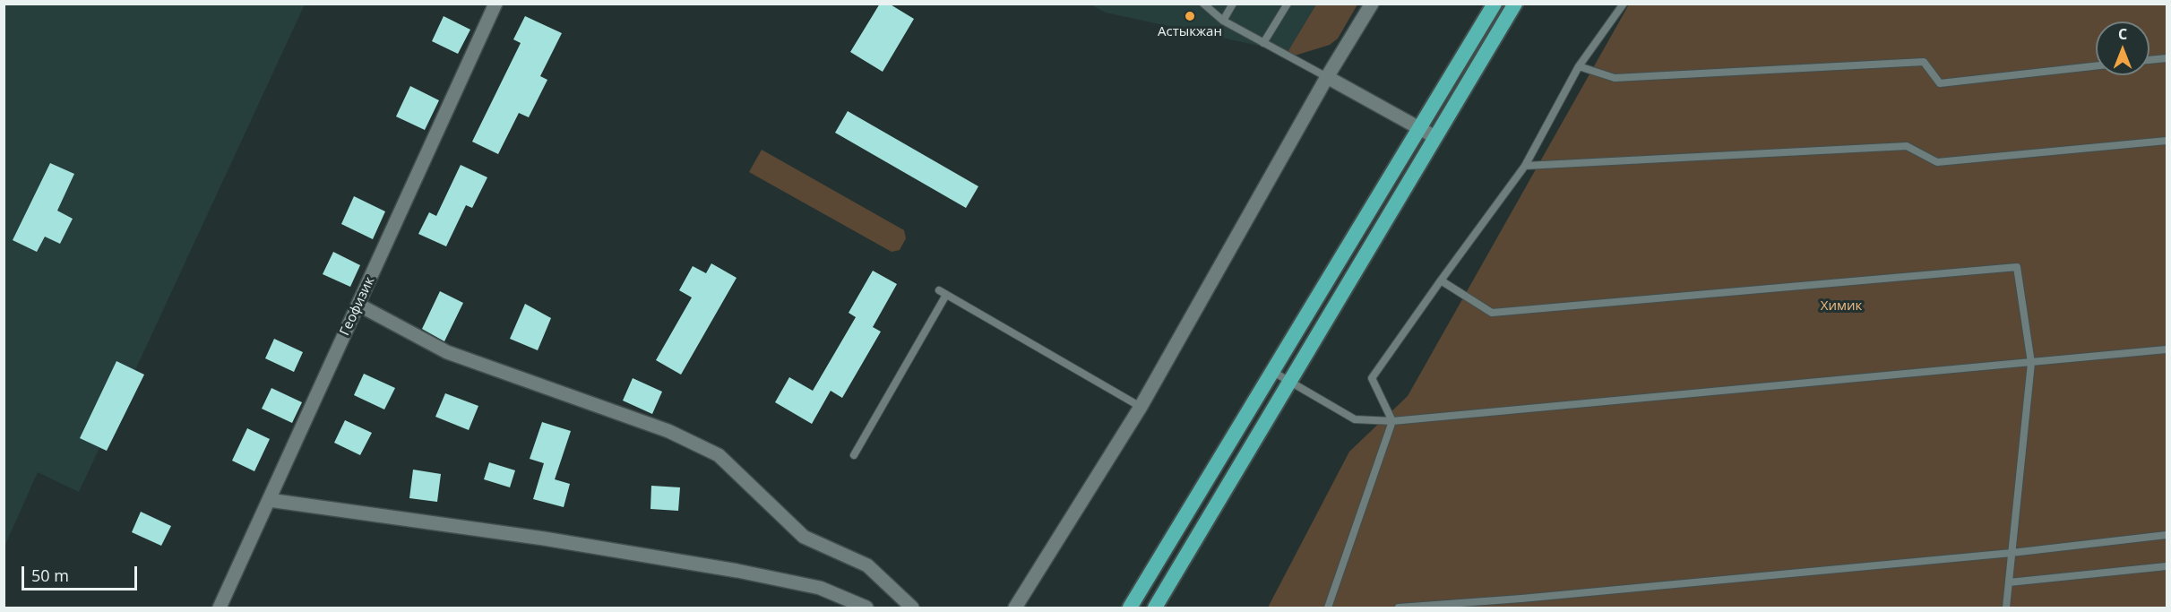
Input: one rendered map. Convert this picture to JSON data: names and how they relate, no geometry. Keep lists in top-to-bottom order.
{
  "streets": {
    "street": ["Геофизик"]
  },
  "parks": ["Химик"],
  "places": ["Астыкжан"],
  "scale_bar": "50 m",
  "north": "top"
}
